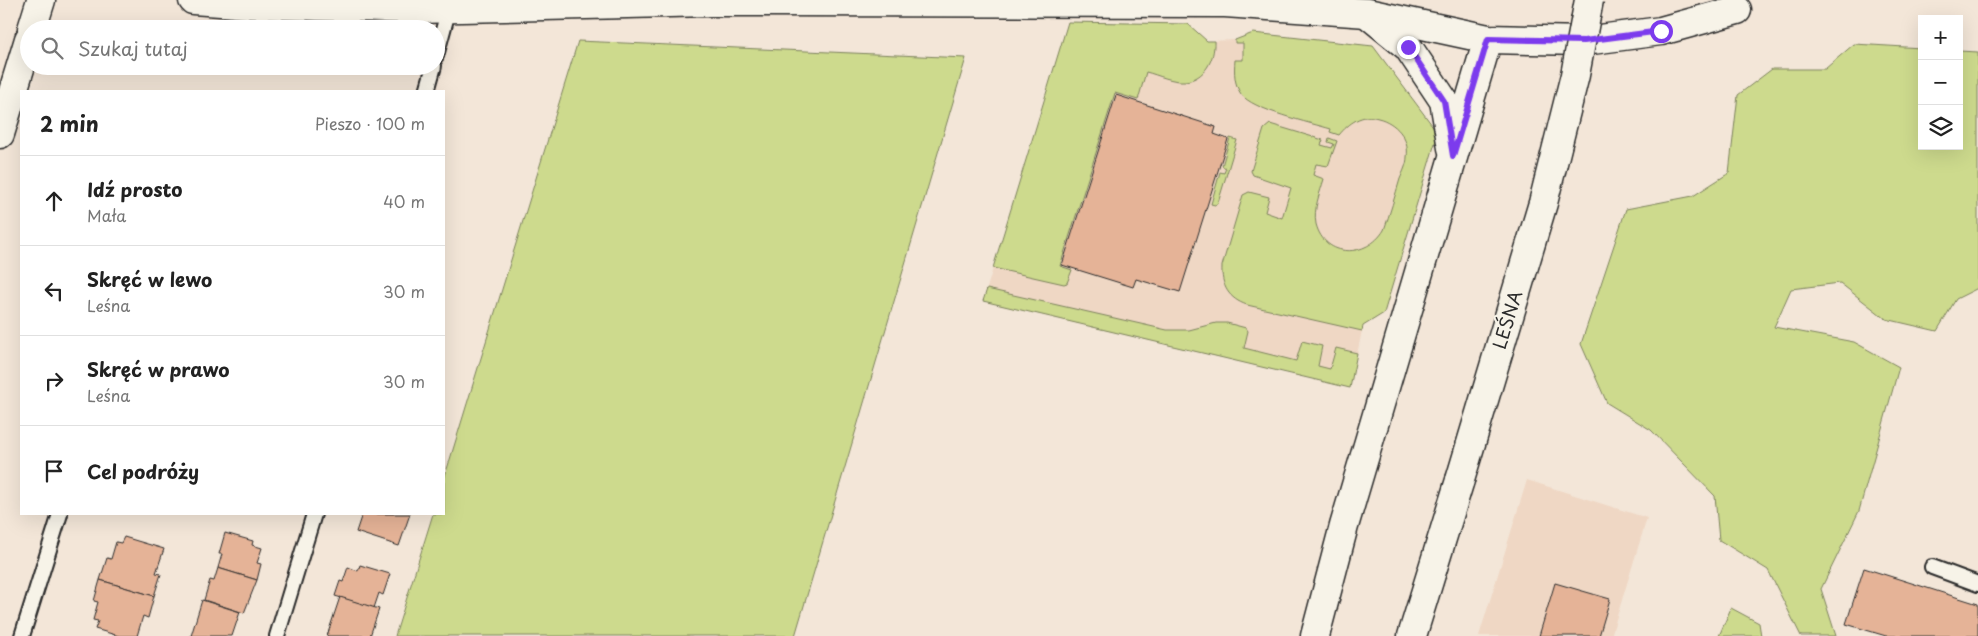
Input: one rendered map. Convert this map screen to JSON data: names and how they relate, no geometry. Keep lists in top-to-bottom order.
{
  "streets": {
    "street": ["LEŚNA"]
  },
  "page": {
    "map_buttons": ["+", "−"],
    "search": "Szukaj tutaj",
    "heading": ["2 min", "Pieszo · 100 m"],
    "list": [
      ["Idź prosto", "Mała", "40 m"],
      ["Skręć w lewo", "Leśna", "30 m"],
      ["Skręć w prawo", "Leśna", "30 m"],
      "Cel podróży"
    ]
  }
}
